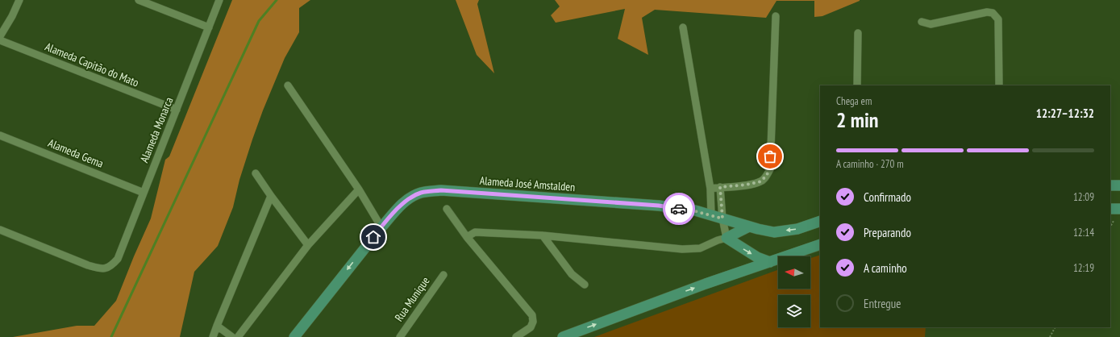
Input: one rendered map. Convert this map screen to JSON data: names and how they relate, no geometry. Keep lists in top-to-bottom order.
{
  "streets": {
    "street": [
      "Alameda Capitão do Mato",
      "Alameda Monarca",
      "Alameda Gema",
      "Alameda José Amstalden",
      "Rua Munique"
    ]
  },
  "crossings": [
    ["Alameda Capitão do Mato", "Alameda Monarca"],
    ["Alameda Monarca", "Alameda Gema"]
  ],
  "north": "left",
  "page": {
    "heading": ["2 min", "Chega em", "12:27–12:32"],
    "bar": "A caminho · 270 m",
    "list": [
      ["Confirmado", "12:09"],
      ["Preparando", "12:14"],
      ["A caminho", "12:19"],
      "Entregue"
    ]
  }
}
